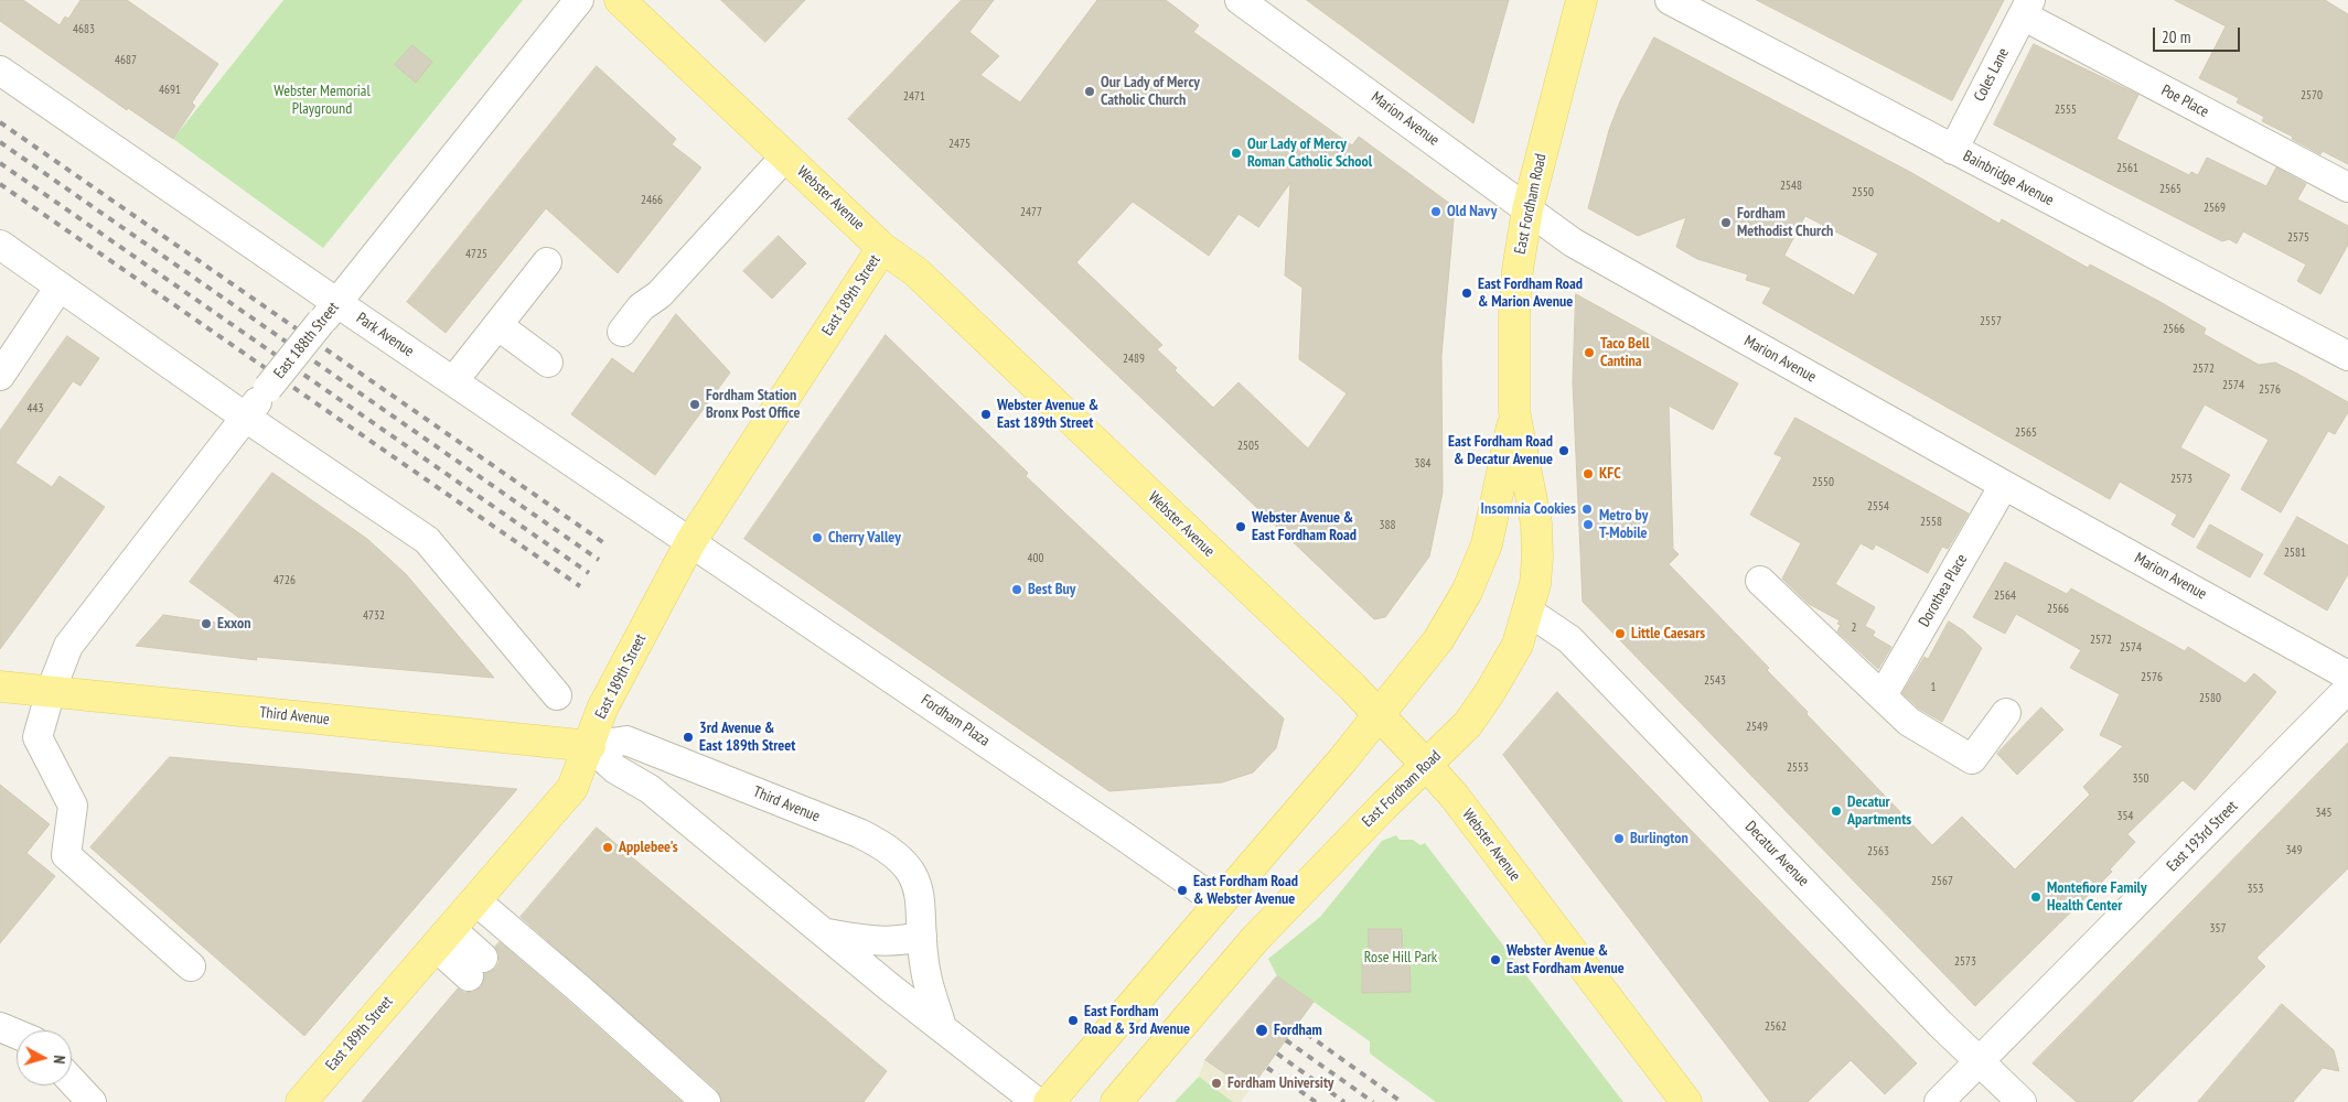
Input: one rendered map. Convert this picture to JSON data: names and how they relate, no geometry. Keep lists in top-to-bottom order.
{
  "streets": {
    "main road": [
      "Webster Avenue",
      "East Fordham Road",
      "East 189th Street",
      "Third Avenue"
    ],
    "street": [
      "Coles Lane",
      "Poe Place",
      "Marion Avenue",
      "Bainbridge Avenue",
      "Park Avenue",
      "East 188th Street",
      "Dorothea Place",
      "Fordham Plaza",
      "East 193rd Street",
      "Decatur Avenue"
    ]
  },
  "crossings": [
    ["Coles Lane", "Poe Place"],
    ["Coles Lane", "Bainbridge Avenue"],
    ["Marion Avenue", "East Fordham Road"],
    ["Marion Avenue", "Dorothea Place"],
    ["Webster Avenue", "East Fordham Road"],
    ["Webster Avenue", "East 189th Street"],
    ["East Fordham Road", "Fordham Plaza"],
    ["East Fordham Road", "Decatur Avenue"],
    ["East 189th Street", "Park Avenue"],
    ["East 189th Street", "Third Avenue"],
    ["East 189th Street", "Fordham Plaza"],
    ["Park Avenue", "East 188th Street"],
    ["Park Avenue", "Fordham Plaza"],
    ["East 188th Street", "Third Avenue"],
    ["East 193rd Street", "Decatur Avenue"]
  ],
  "parks": ["Webster Memorial Playground", "Rose Hill Park"],
  "places": [
    "Our Lady of Mercy Catholic Church",
    "Our Lady of Mercy Roman Catholic School",
    "Old Navy",
    "Fordham Methodist Church",
    "East Fordham Road & Marion Avenue",
    "Taco Bell Cantina",
    "Fordham Station Bronx Post Office",
    "Webster Avenue & East 189th Street",
    "East Fordham Road & Decatur Avenue",
    "KFC",
    "Insomnia Cookies",
    "Metro by T-Mobile",
    "Webster Avenue & East Fordham Road",
    "Cherry Valley",
    "Best Buy",
    "Exxon",
    "Little Caesars",
    "3rd Avenue & East 189th Street",
    "Decatur Apartments",
    "Burlington",
    "Applebee's",
    "East Fordham Road & Webster Avenue",
    "Montefiore Family Health Center",
    "Webster Avenue & East Fordham Avenue",
    "East Fordham Road & 3rd Avenue",
    "Fordham",
    "Fordham University"
  ],
  "house_numbers": [
    "4683",
    "4687",
    "4691",
    "2570",
    "2471",
    "2555",
    "2475",
    "2561",
    "2548",
    "2565",
    "2550",
    "2466",
    "2569",
    "2477",
    "2575",
    "4725",
    "2557",
    "2566",
    "2489",
    "2572",
    "2574",
    "2576",
    "443",
    "2565",
    "2505",
    "384",
    "2573",
    "2550",
    "2554",
    "2558",
    "388",
    "2581",
    "400",
    "4726",
    "2564",
    "2566",
    "4732",
    "2",
    "2572",
    "2574",
    "2576",
    "2543",
    "1",
    "2580",
    "2549",
    "2553",
    "350",
    "345",
    "354",
    "349",
    "2563",
    "2567",
    "353",
    "357",
    "2573",
    "2562"
  ],
  "scale_bar": "20 m",
  "north": "right"
}
